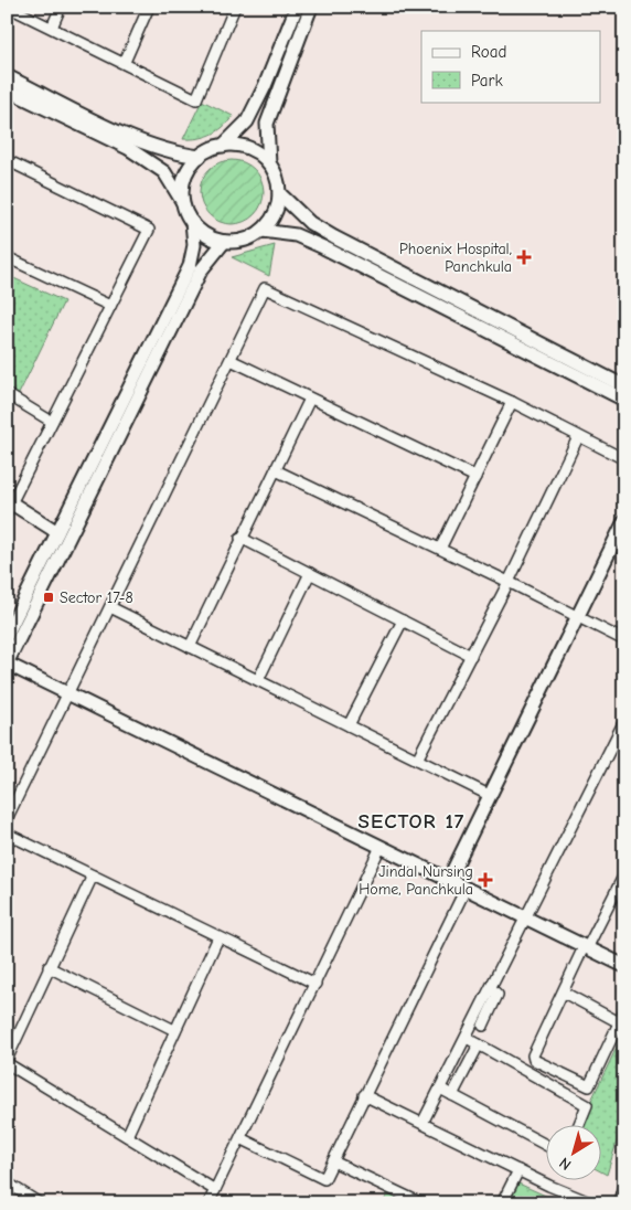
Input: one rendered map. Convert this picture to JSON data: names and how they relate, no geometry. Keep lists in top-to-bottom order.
{
  "districts": ["SECTOR 17"],
  "places": {
    "health": ["Phoenix Hospital, Panchkula", "Jindal Nursing Home, Panchkula"],
    "transit": ["Sector 17-8"]
  },
  "legend": ["Road", "Park"],
  "north": "bottom left"
}
